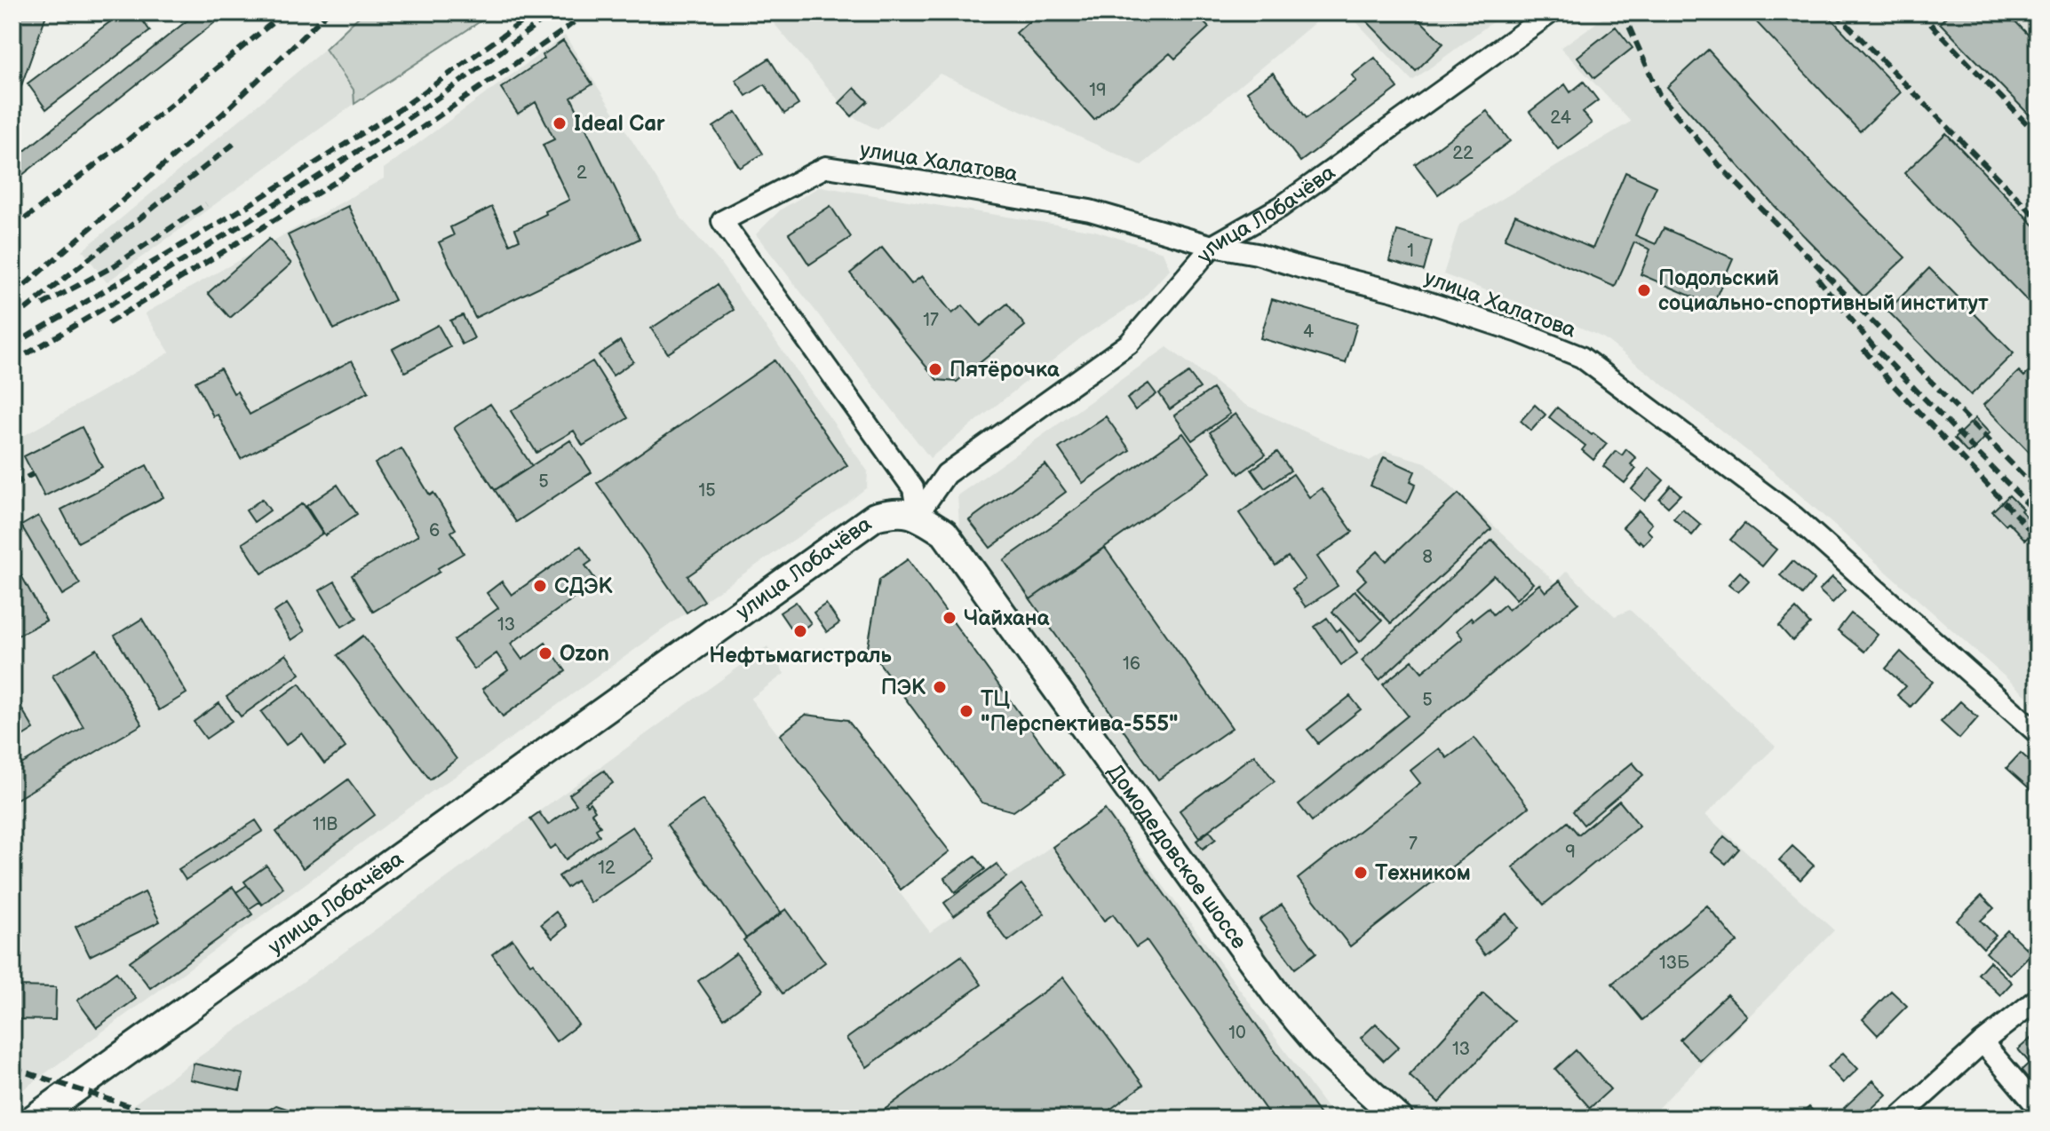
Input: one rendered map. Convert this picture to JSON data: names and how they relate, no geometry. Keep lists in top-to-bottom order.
{
  "streets": {
    "main road": ["улица Лобачёва", "Домодедовское шоссе"],
    "street": ["улица Халатова"]
  },
  "crossings": [
    ["улица Халатова", "улица Лобачёва"],
    ["улица Халатова", "Домодедовское шоссе"],
    ["улица Лобачёва", "Домодедовское шоссе"]
  ],
  "places": [
    "Ideal Car",
    "Подольский социально-спортивный институт",
    "Пятёрочка",
    "СДЭК",
    "Чайхана",
    "Нефтьмагистраль",
    "Ozon",
    "ПЭК",
    "ТЦ \"Перспектива-555\"",
    "Техником"
  ],
  "house_numbers": [
    "19",
    "24",
    "22",
    "2",
    "1",
    "17",
    "4",
    "5",
    "15",
    "6",
    "8",
    "13",
    "16",
    "5",
    "11В",
    "7",
    "9",
    "12",
    "13Б",
    "10",
    "13"
  ]
}
